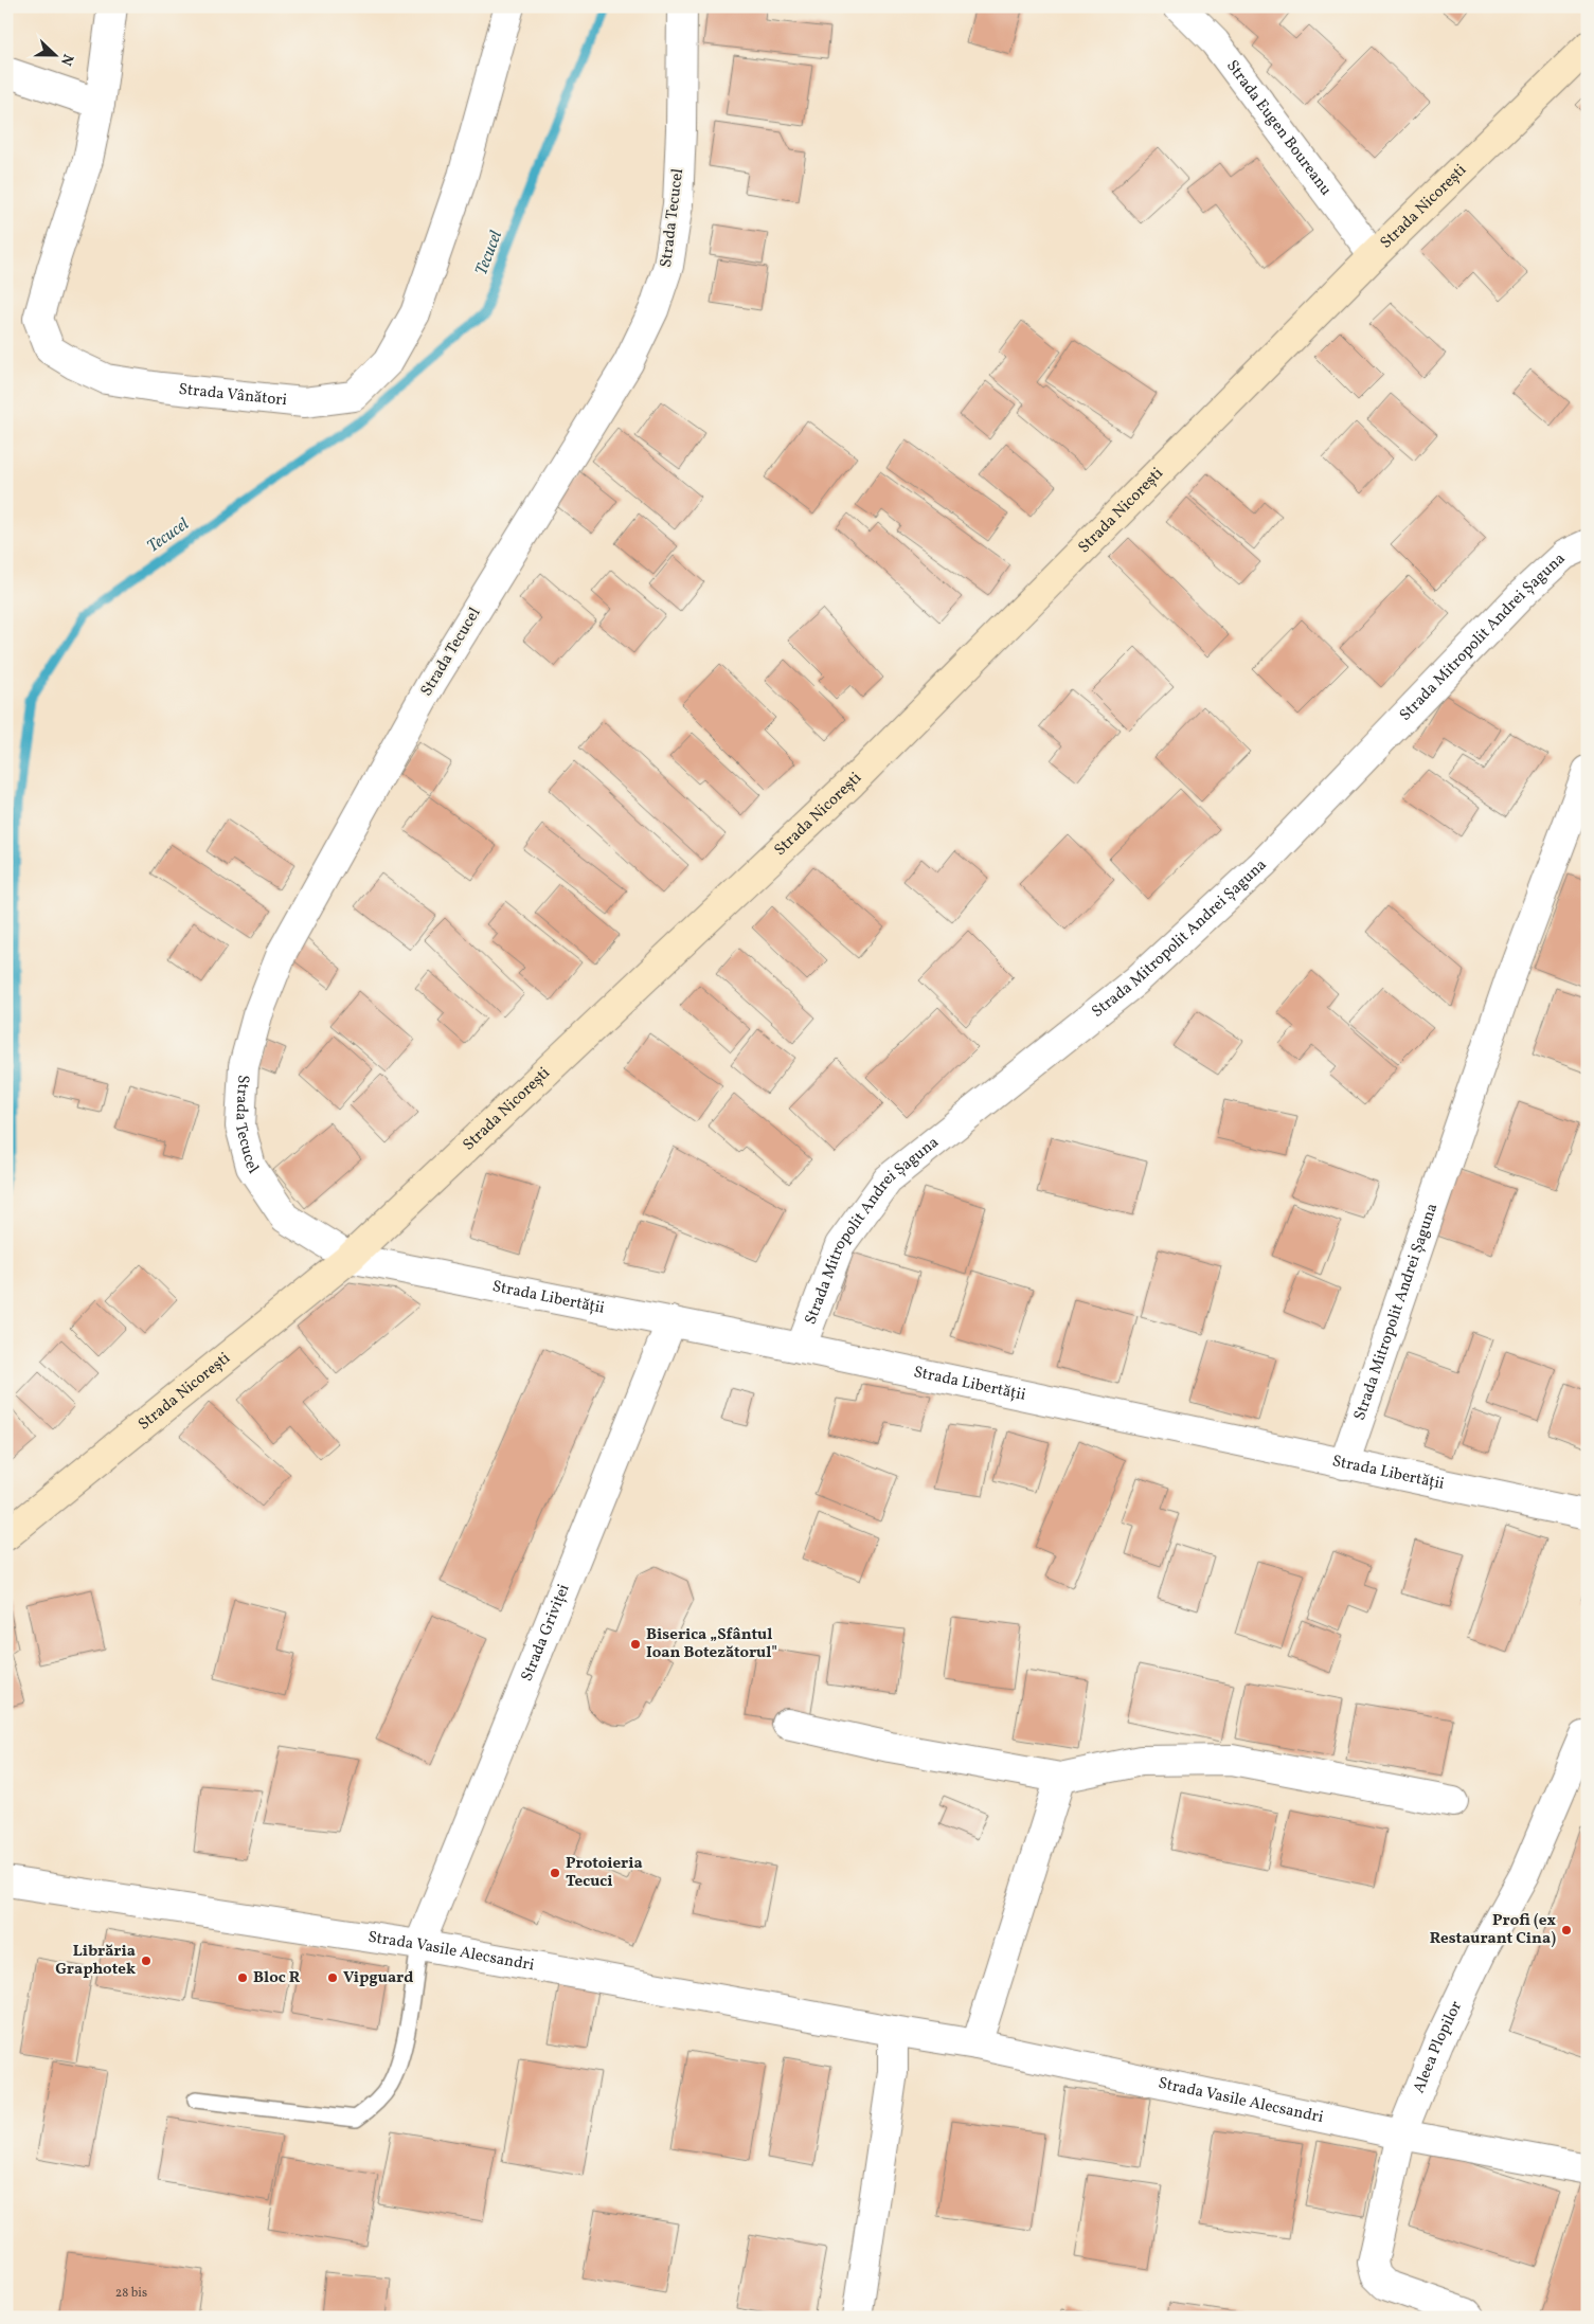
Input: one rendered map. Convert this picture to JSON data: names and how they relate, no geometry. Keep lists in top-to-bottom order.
{
  "streets": {
    "main road": ["Strada Nicorești"],
    "street": [
      "Strada Eugen Boureanu",
      "Strada Tecucel",
      "Strada Vânători",
      "Strada Mitropolit Andrei Șaguna",
      "Strada Libertății",
      "Strada Griviței",
      "Strada Vasile Alecsandri",
      "Aleea Plopilor"
    ]
  },
  "crossings": [
    ["Strada Eugen Boureanu", "Strada Nicorești"],
    ["Strada Nicorești", "Strada Tecucel"],
    ["Strada Nicorești", "Strada Libertății"],
    ["Strada Tecucel", "Strada Libertății"],
    ["Strada Mitropolit Andrei Șaguna", "Strada Libertății"],
    ["Strada Libertății", "Strada Griviței"],
    ["Strada Griviței", "Strada Vasile Alecsandri"],
    ["Strada Vasile Alecsandri", "Aleea Plopilor"]
  ],
  "water": ["Tecucel"],
  "places": [
    "Biserica „Sfântul Ioan Botezătorul\"",
    "Protoieria Tecuci",
    "Profi (ex Restaurant Cina)",
    "Librăria Graphotek",
    "Bloc R",
    "Vipguard"
  ],
  "house_numbers": ["28 bis"],
  "north": "right"
}
